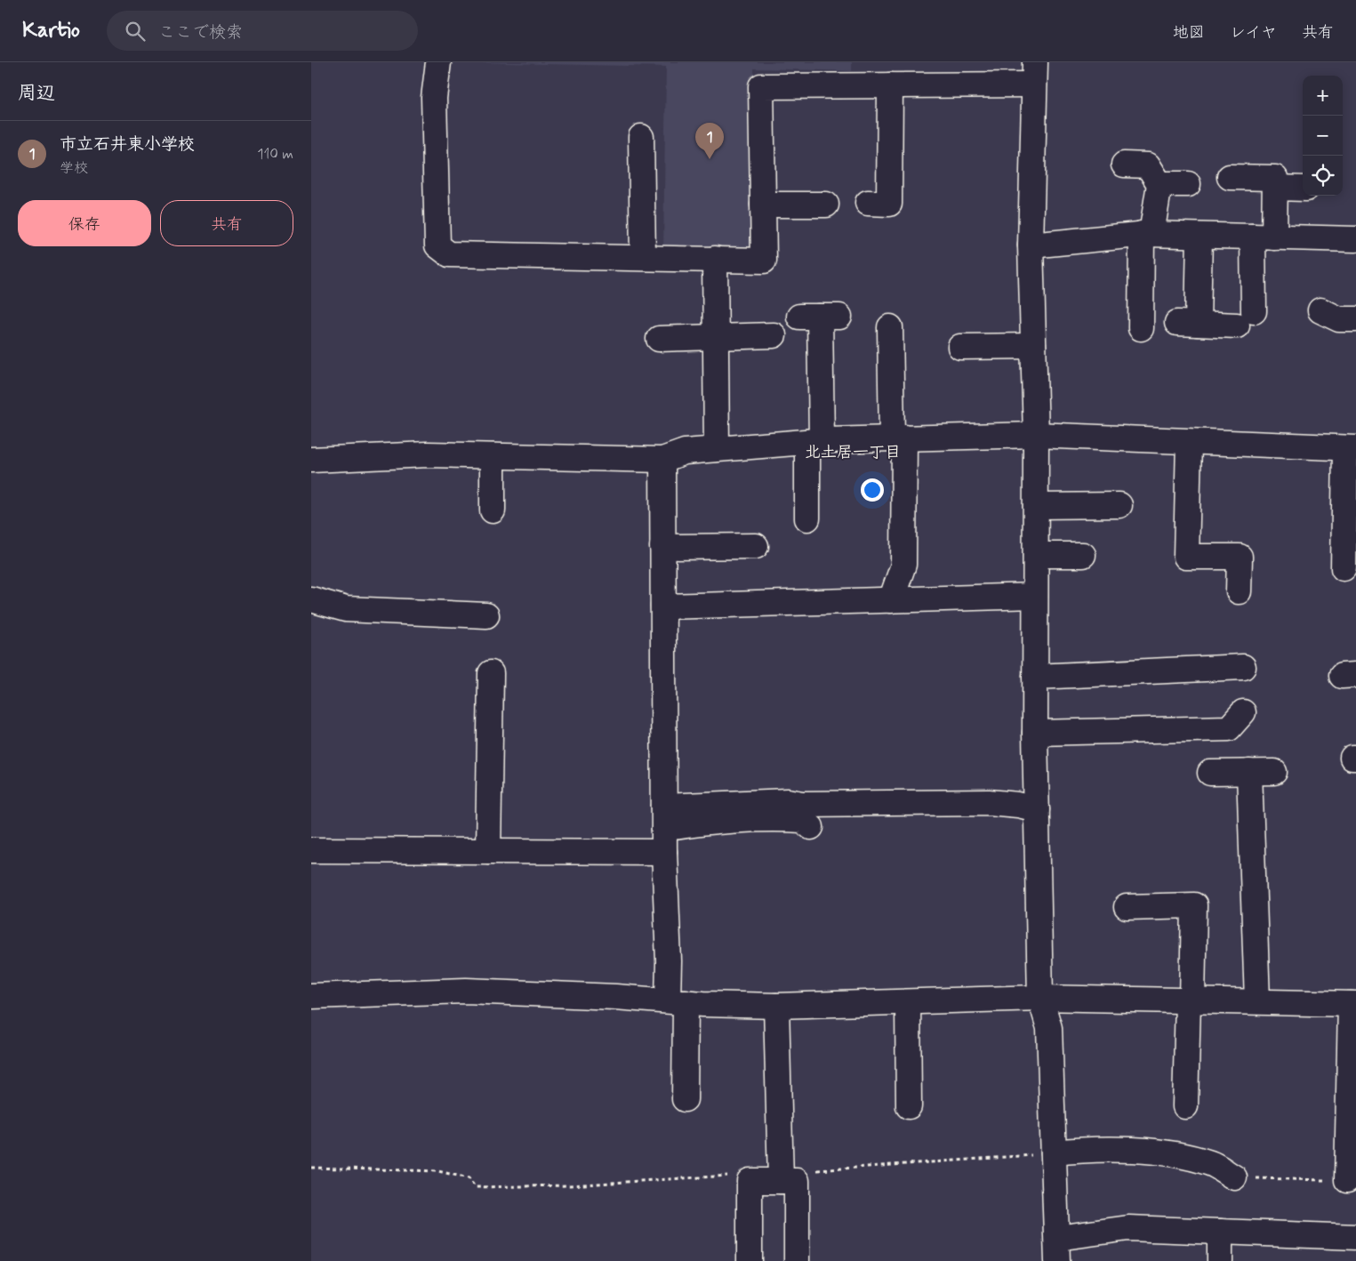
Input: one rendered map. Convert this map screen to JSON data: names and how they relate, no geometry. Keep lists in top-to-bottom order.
{
  "districts": ["北土居一丁目"],
  "page": {
    "header": "Kartio",
    "search": "ここで検索",
    "nav": ["地図", "レイヤ", "共有"],
    "heading": "周辺",
    "map_buttons": ["+", "−"],
    "list": [
      {
        "mark": "1",
        "name": "市立石井東小学校",
        "note": "学校",
        "value": "110 m"
      }
    ],
    "pins": "1",
    "buttons": ["保存", "共有"]
  }
}
